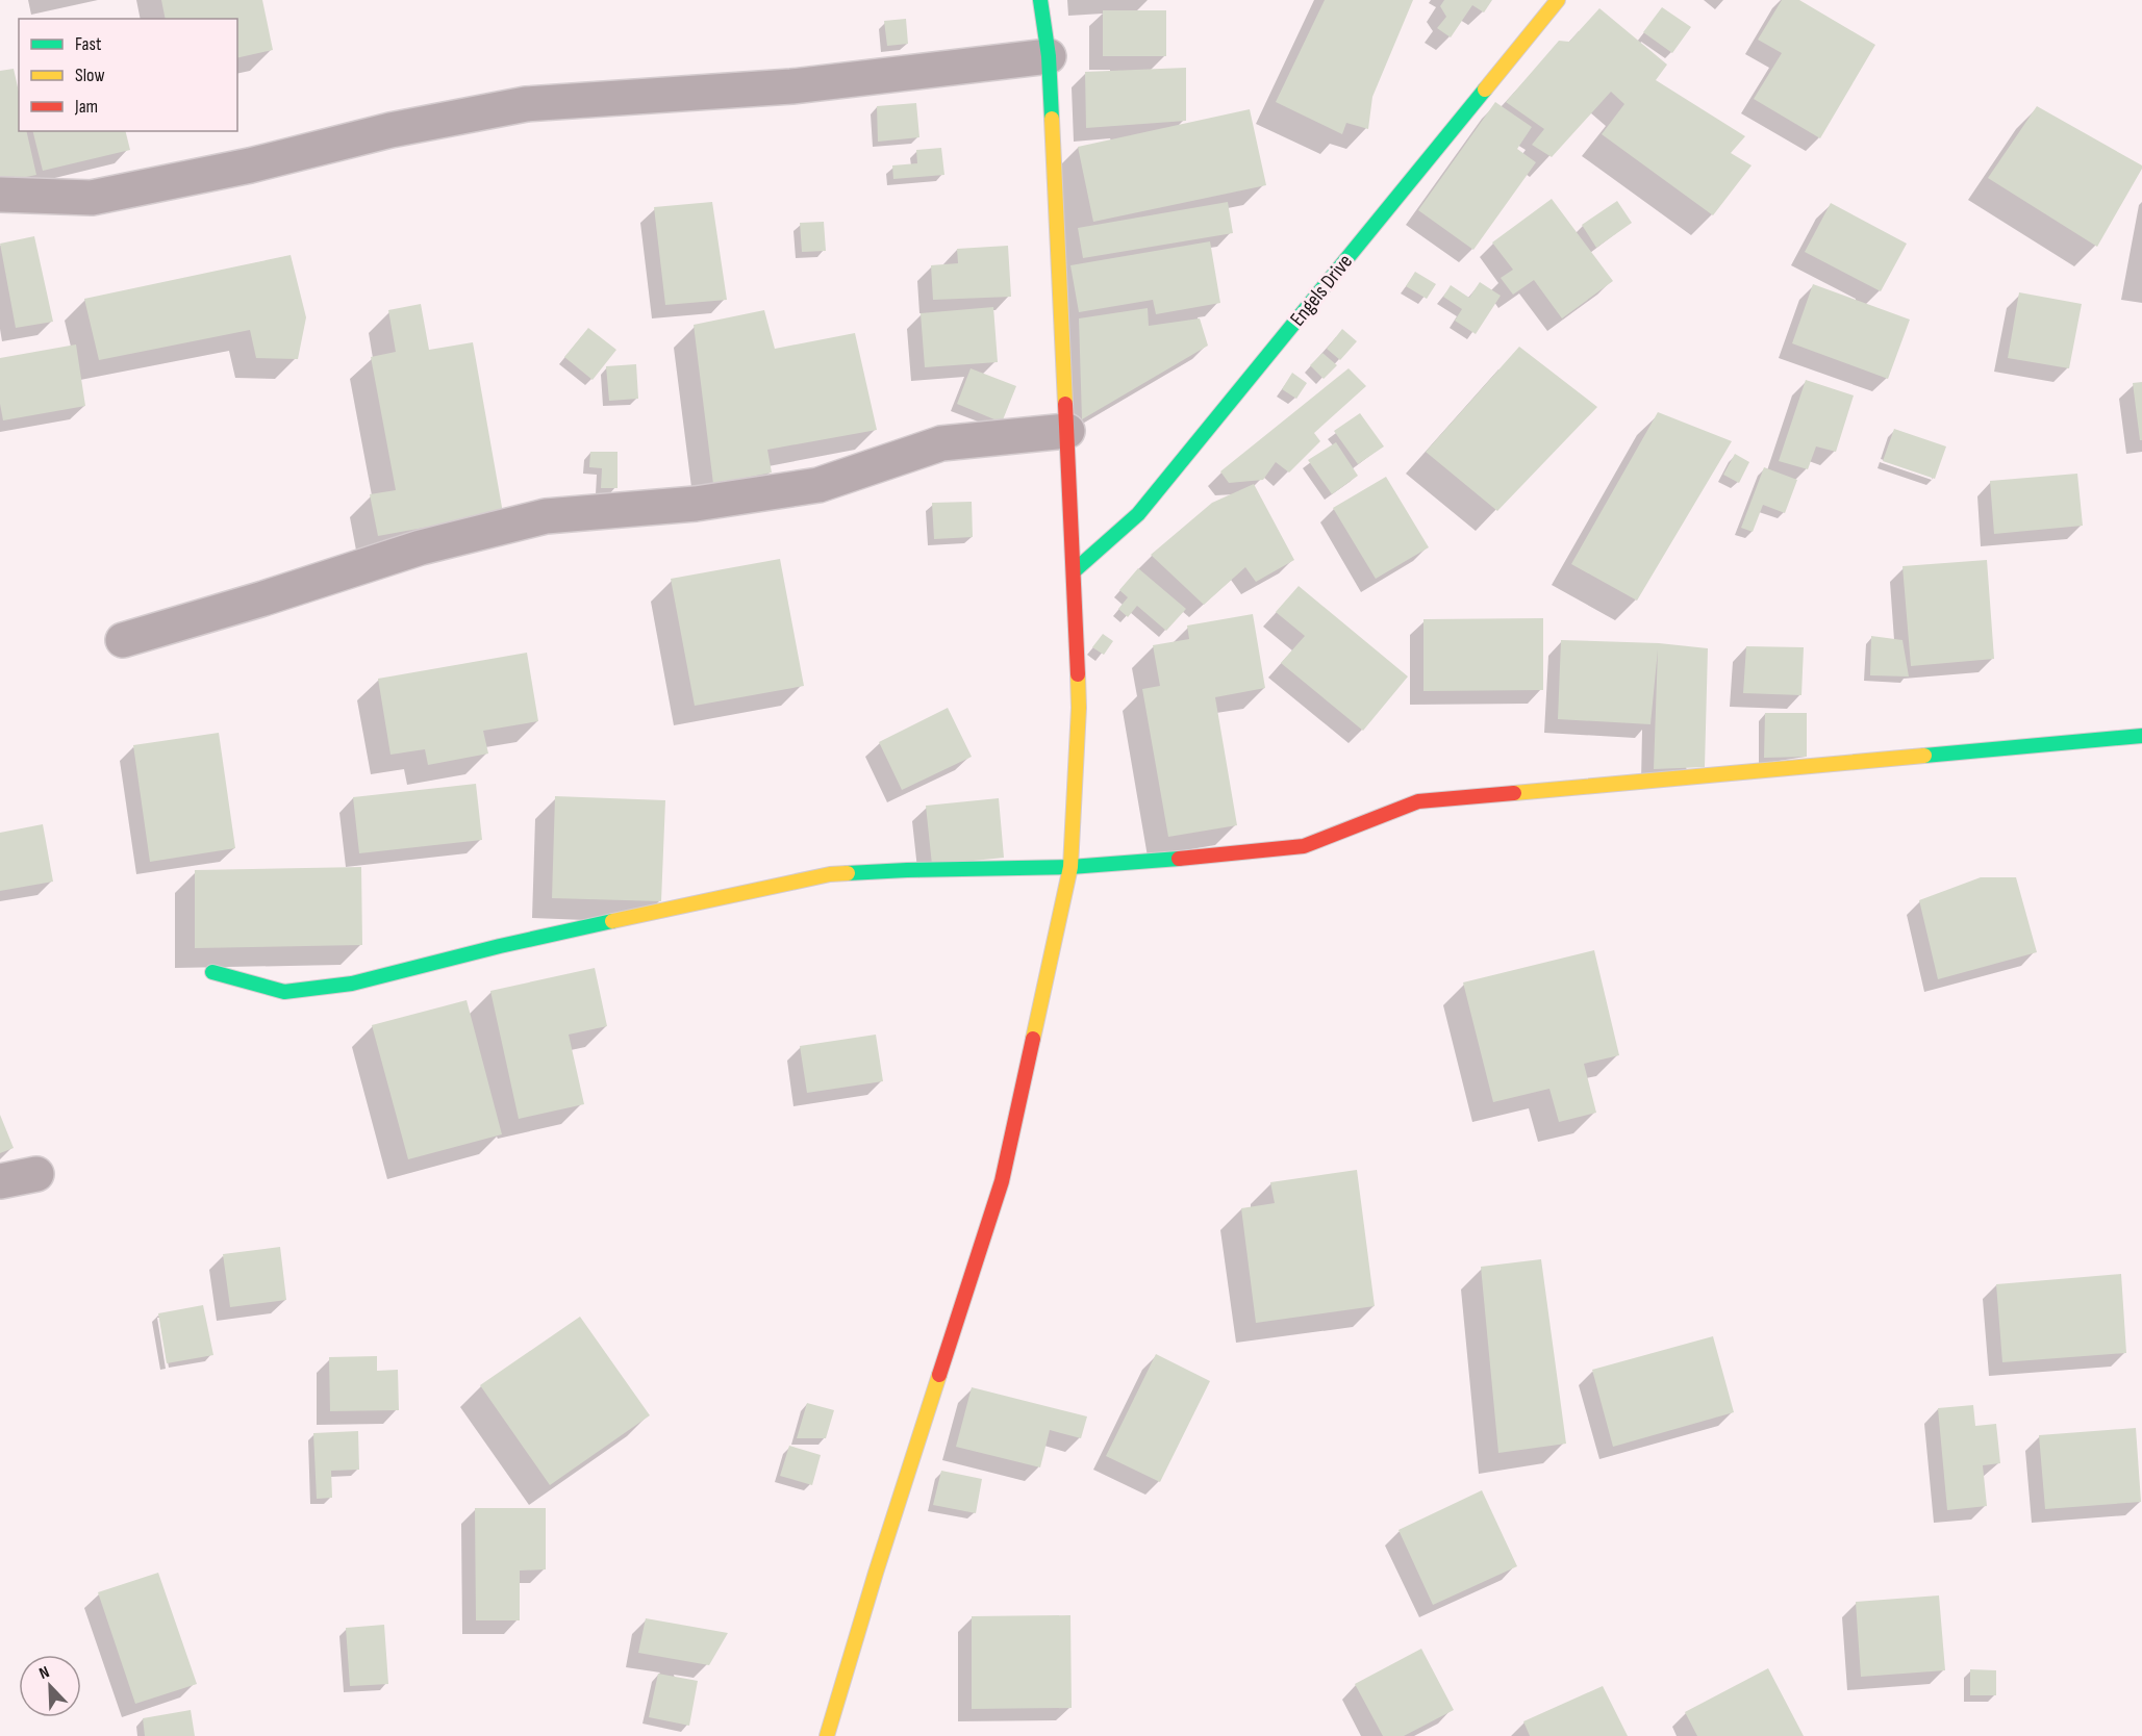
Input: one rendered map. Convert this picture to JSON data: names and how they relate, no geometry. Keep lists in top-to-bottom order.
{
  "streets": {
    "street": ["Engels Drive"]
  },
  "legend": ["Fast", "Slow", "Jam"],
  "north": "top left"
}
